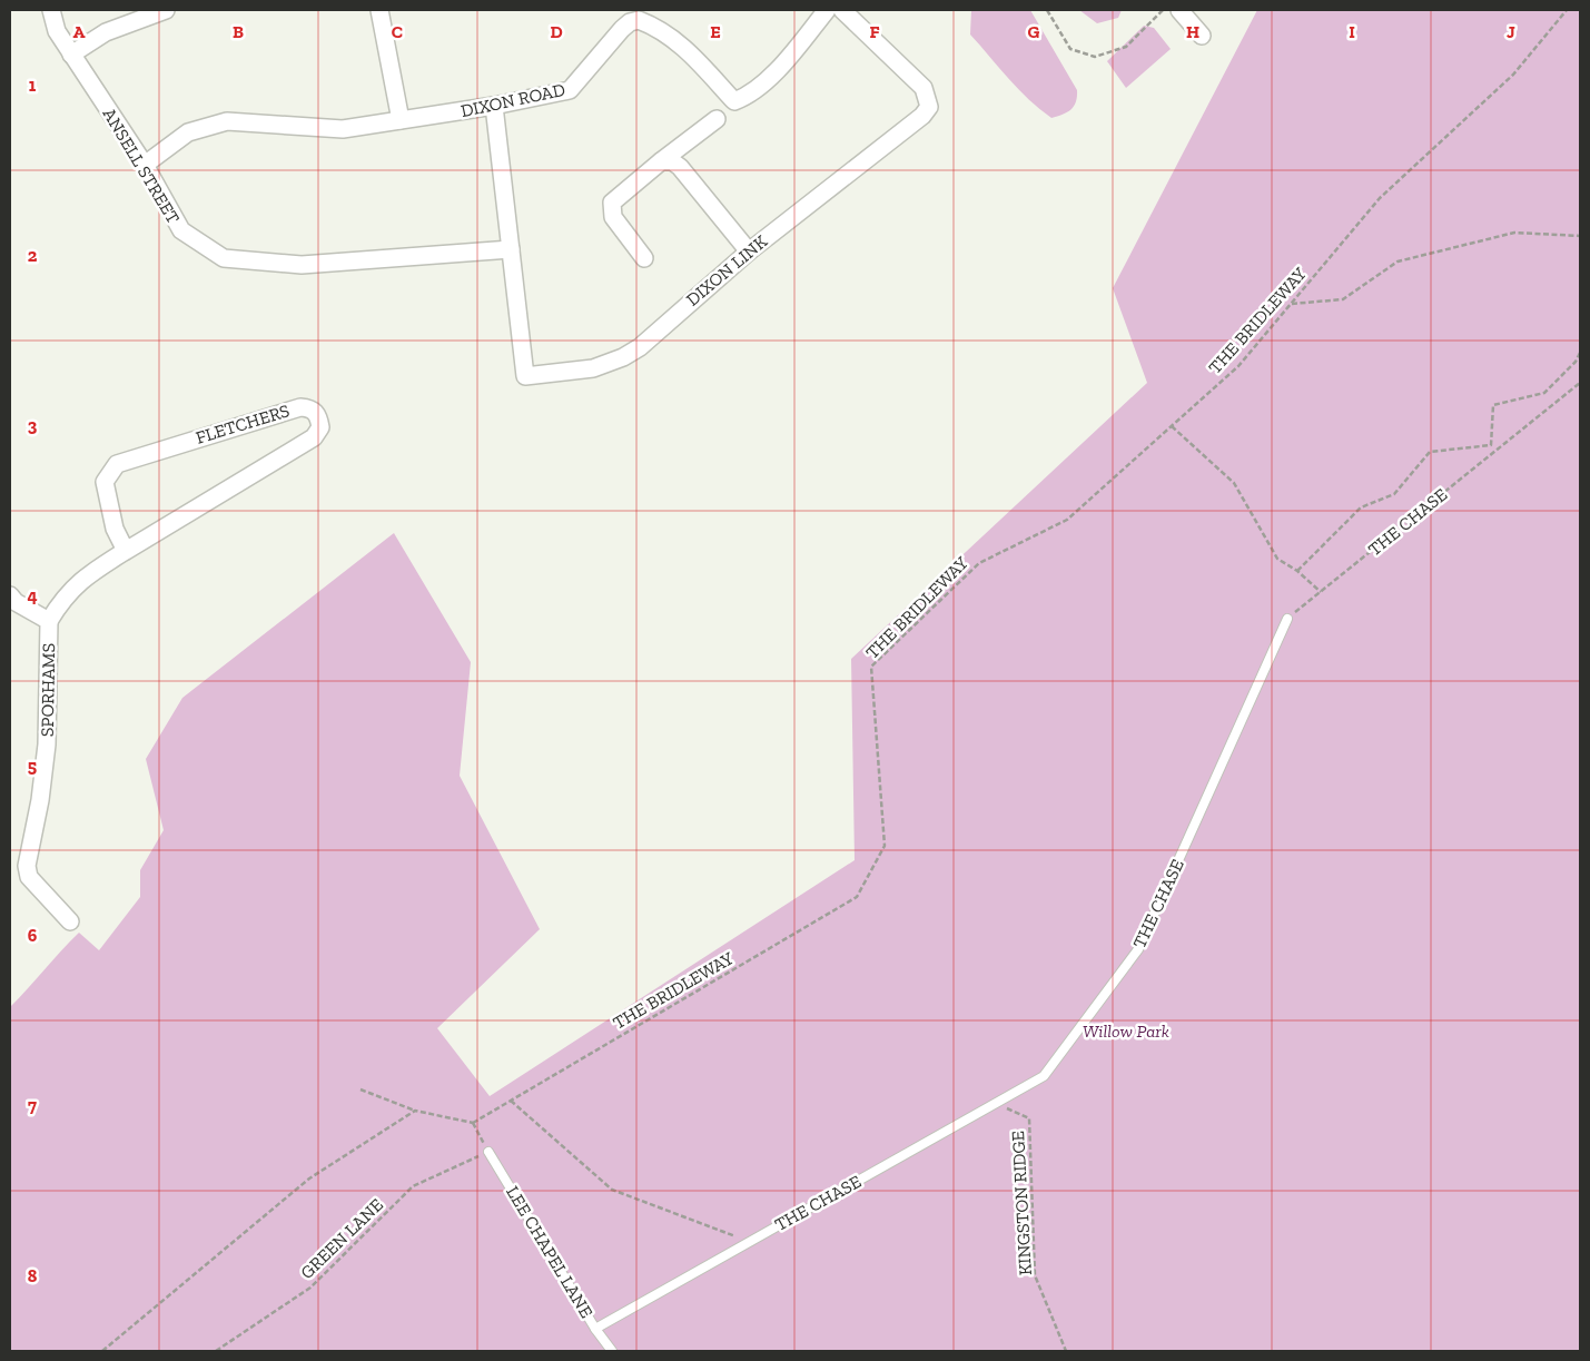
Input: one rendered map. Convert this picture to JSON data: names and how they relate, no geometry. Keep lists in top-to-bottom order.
{
  "streets": {
    "street": [
      "DIXON ROAD",
      "ANSELL STREET",
      "DIXON LINK",
      "FLETCHERS",
      "SPORHAMS"
    ],
    "lane": ["THE CHASE", "LEE CHAPEL LANE"],
    "path": ["THE BRIDLEWAY", "KINGSTON RIDGE", "GREEN LANE"]
  },
  "crossings": [
    ["DIXON ROAD", "ANSELL STREET"],
    ["DIXON ROAD", "DIXON LINK"],
    ["ANSELL STREET", "DIXON LINK"],
    ["FLETCHERS", "SPORHAMS"],
    ["THE CHASE", "KINGSTON RIDGE"],
    ["THE CHASE", "LEE CHAPEL LANE"],
    ["GREEN LANE", "LEE CHAPEL LANE"]
  ],
  "parks": ["Willow Park"],
  "grid": {
    "columns": [
      "A",
      "B",
      "C",
      "D",
      "E",
      "F",
      "G",
      "H",
      "I",
      "J"
    ],
    "rows": [
      "1",
      "2",
      "3",
      "4",
      "5",
      "6",
      "7",
      "8"
    ]
  }
}
